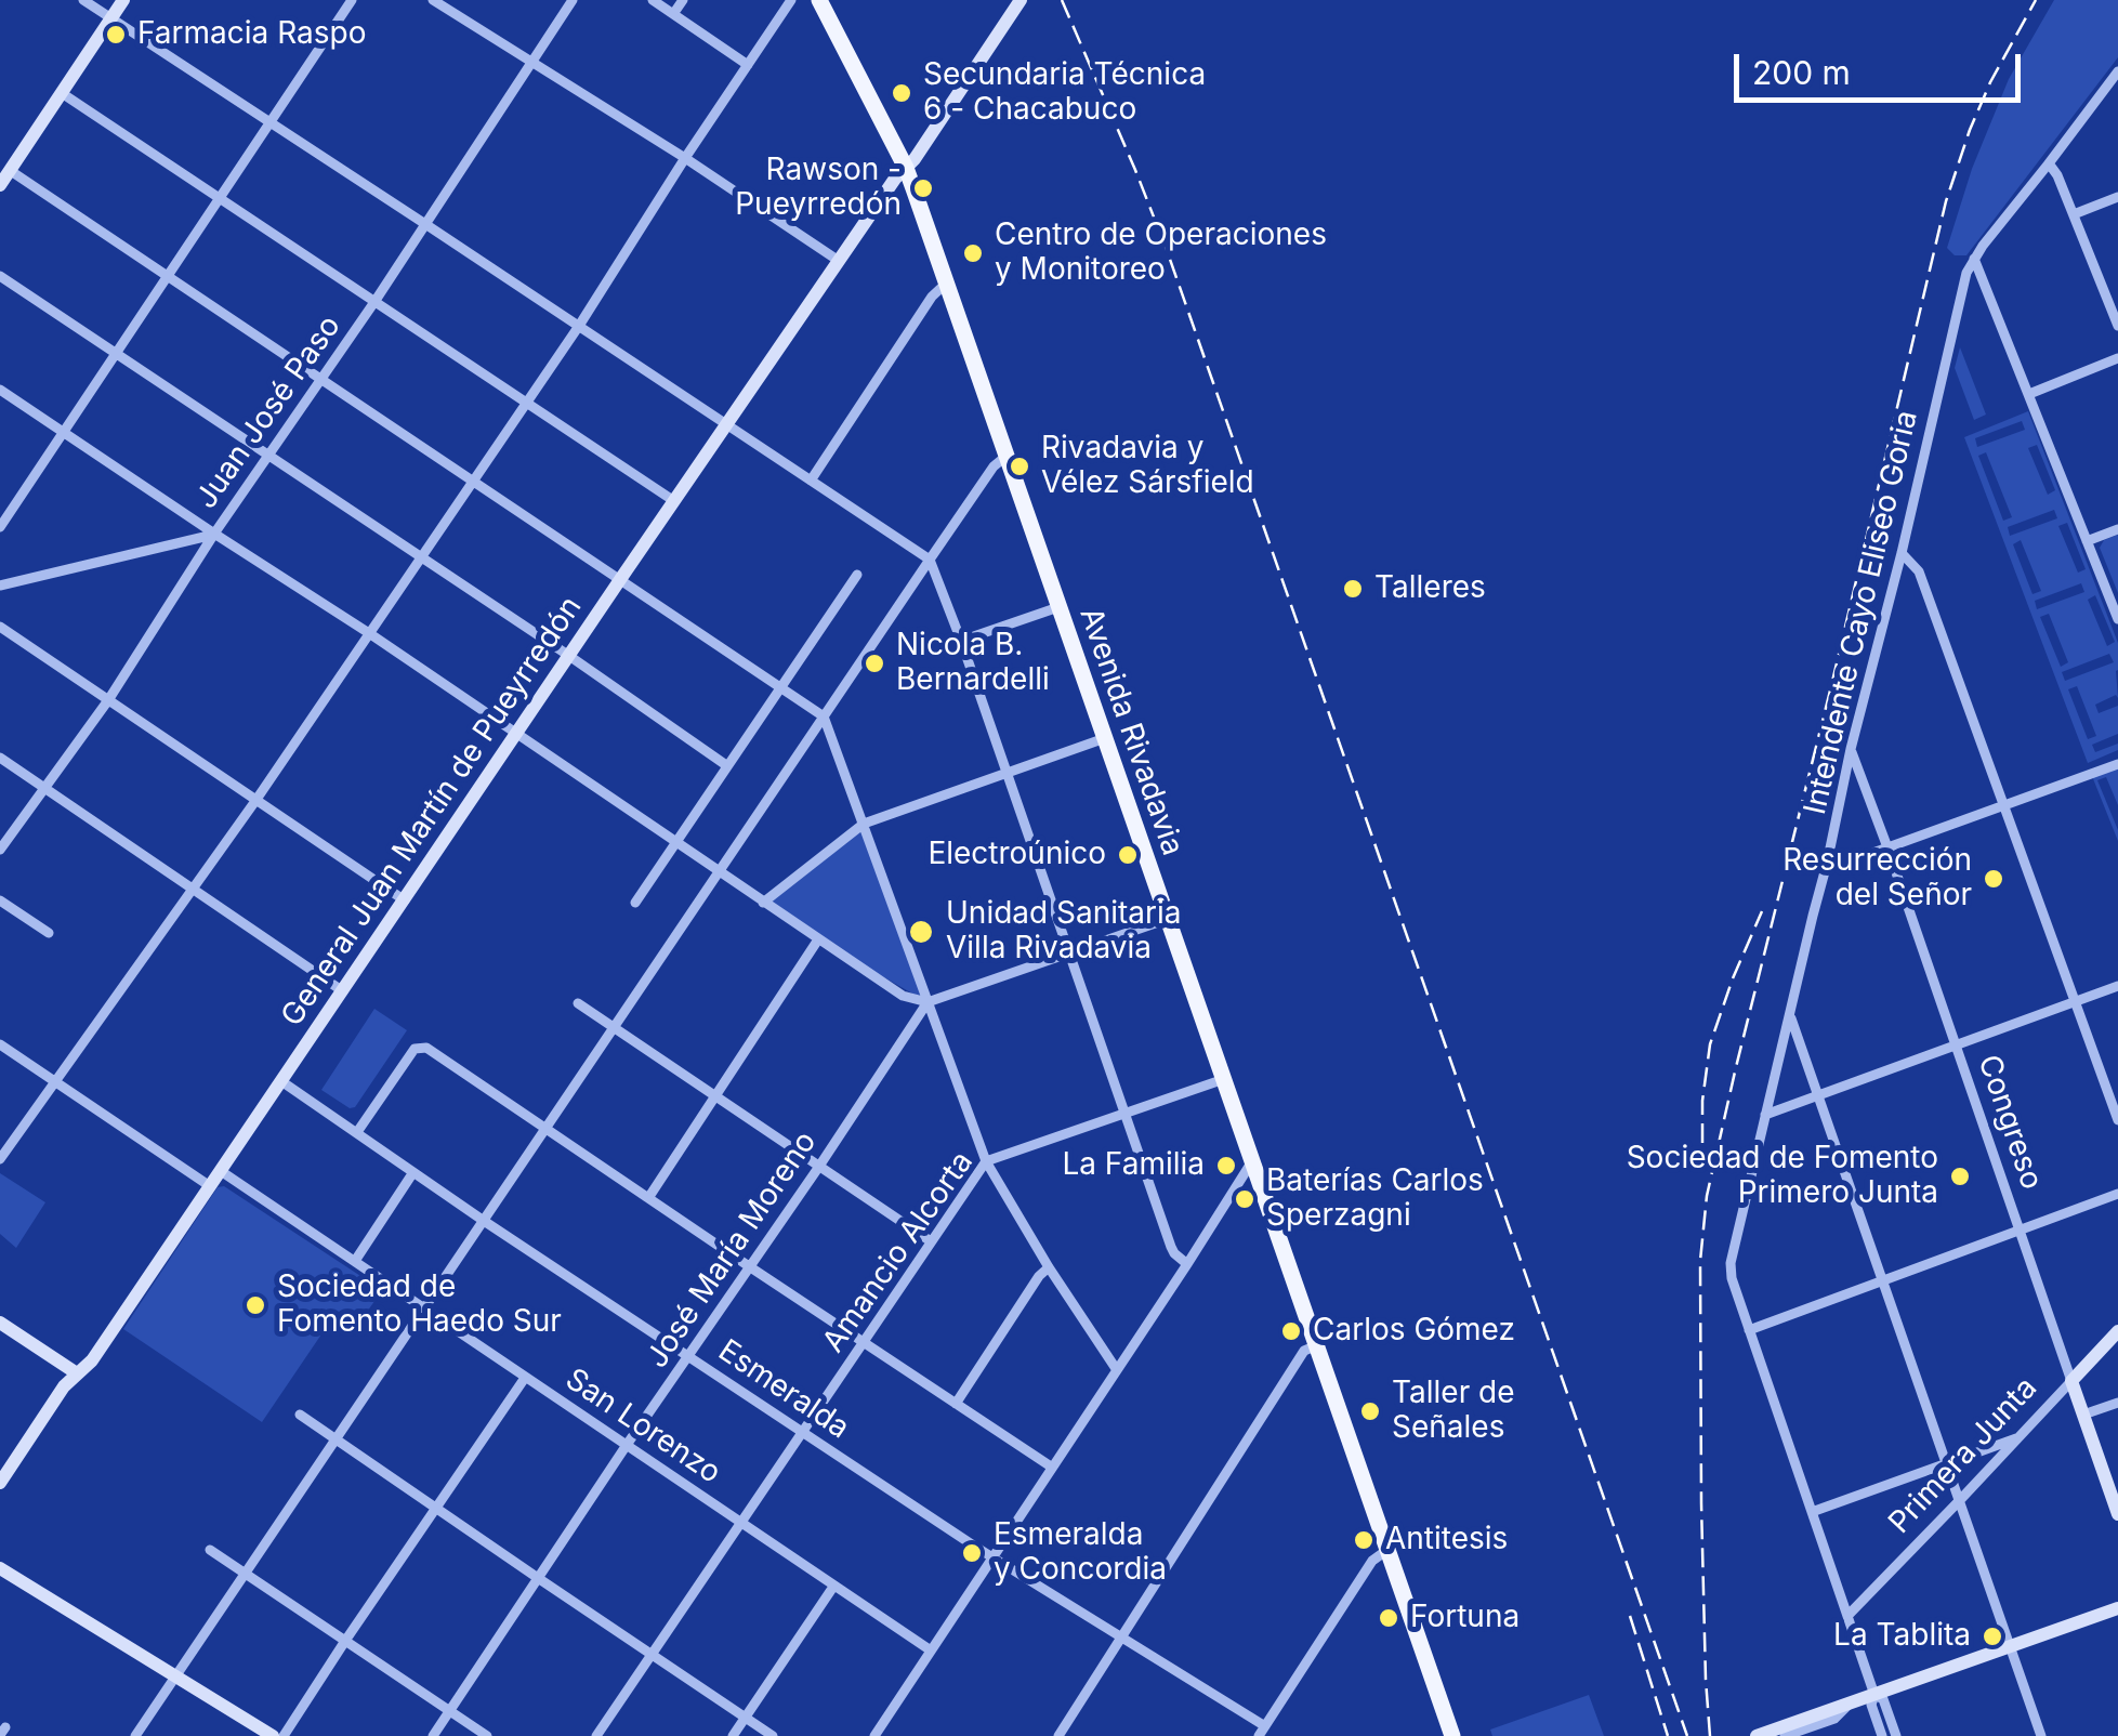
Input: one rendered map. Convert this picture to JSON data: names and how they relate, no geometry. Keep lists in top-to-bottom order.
{
  "streets": {
    "main road": ["Avenida Rivadavia"],
    "street": [
      "Juan José Paso",
      "Intendente Cayo Eliseo Goria",
      "General Juan Martín de Pueyrredón",
      "Congreso",
      "José María Moreno",
      "Amancio Alcorta",
      "Esmeralda",
      "San Lorenzo",
      "Primera Junta"
    ]
  },
  "crossings": [
    ["Intendente Cayo Eliseo Goria", "Congreso"],
    ["Avenida Rivadavia", "General Juan Martín de Pueyrredón"],
    ["Avenida Rivadavia", "Amancio Alcorta"],
    ["General Juan Martín de Pueyrredón", "Esmeralda"],
    ["General Juan Martín de Pueyrredón", "San Lorenzo"],
    ["Congreso", "Primera Junta"],
    ["José María Moreno", "Esmeralda"],
    ["José María Moreno", "San Lorenzo"],
    ["Amancio Alcorta", "Esmeralda"],
    ["Amancio Alcorta", "San Lorenzo"]
  ],
  "places": [
    "Farmacia Raspo",
    "Secundaria Técnica 6 - Chacabuco",
    "Rawson - Pueyrredón",
    "Centro de Operaciones y Monitoreo",
    "Rivadavia y Vélez Sársfield",
    "Talleres",
    "Nicola B. Bernardelli",
    "Electroúnico",
    "Resurrección del Señor",
    "Unidad Sanitaria Villa Rivadavia",
    "La Familia",
    "Sociedad de Fomento Primero Junta",
    "Baterías Carlos Sperzagni",
    "Sociedad de Fomento Haedo Sur",
    "Carlos Gómez",
    "Taller de Señales",
    "Antitesis",
    "Esmeralda y Concordia",
    "Fortuna",
    "La Tablita"
  ],
  "scale_bar": "200 m"
}
